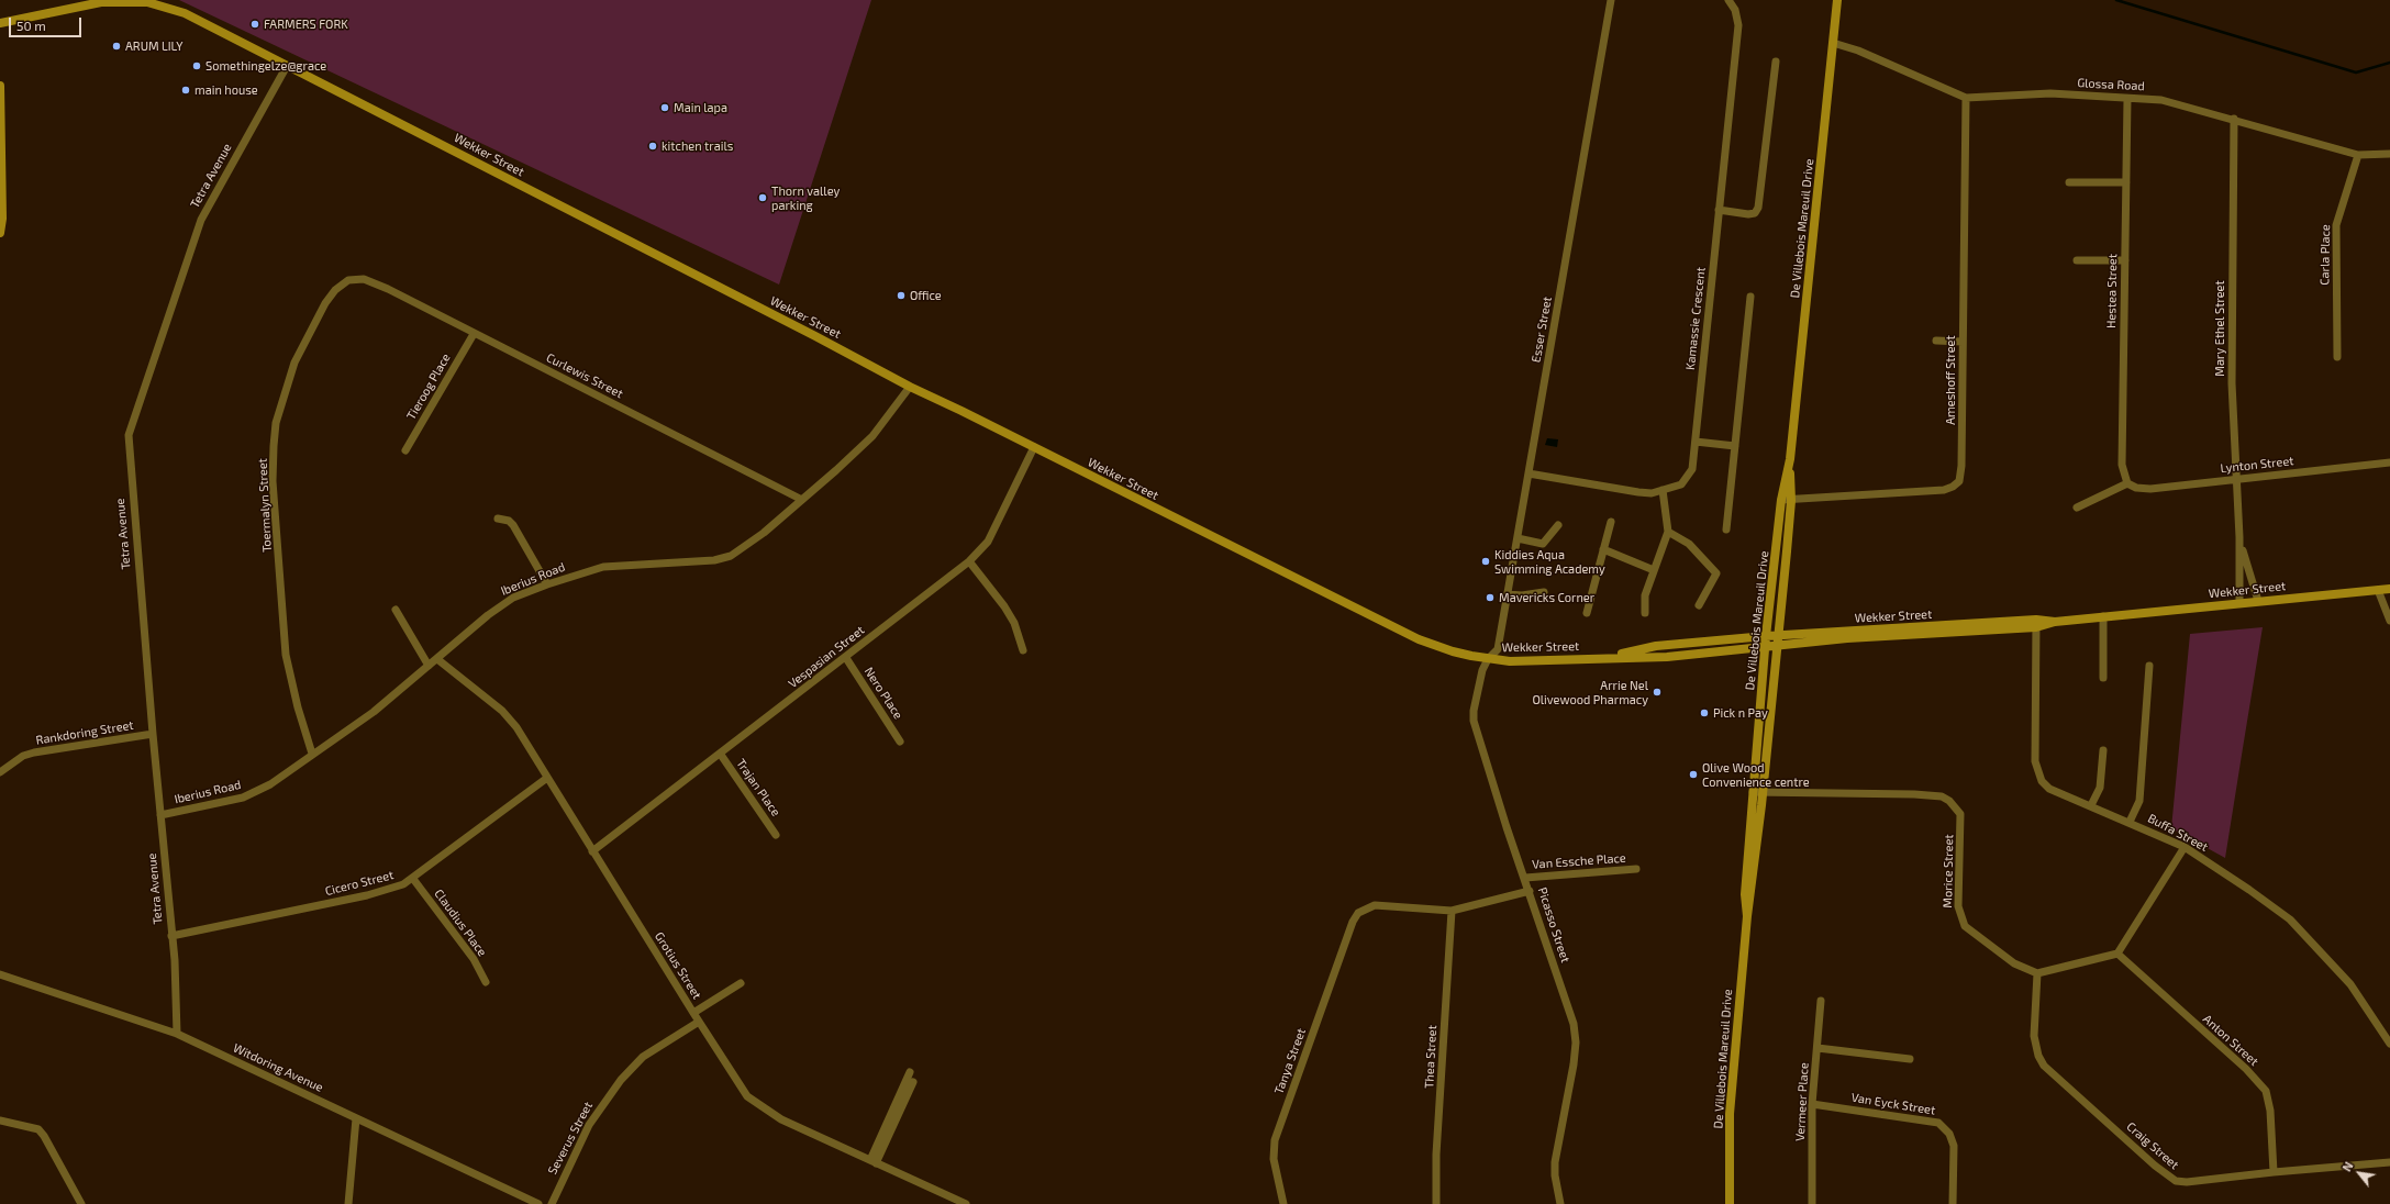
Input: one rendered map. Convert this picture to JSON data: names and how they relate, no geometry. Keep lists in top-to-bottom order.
{
  "streets": {
    "street": [
      "Glossa Road",
      "Wekker Street",
      "Tetra Avenue",
      "De Villebois Mareuil Drive",
      "Carla Place",
      "Hestea Street",
      "Kamassie Crescent",
      "Mary Ethel Street",
      "Esser Street",
      "Curlewis Street",
      "Ameshoff Street",
      "Tieroog Place",
      "Lynton Street",
      "Toermalyn Street",
      "Iberius Road",
      "Vespasian Street",
      "Nero Place",
      "Rankdoring Street",
      "Trajan Place",
      "Buffa Street",
      "Van Essche Place",
      "Morice Street",
      "Cicero Street",
      "Claudius Place",
      "Picasso Street",
      "Grotius Street",
      "Anton Street",
      "Thea Street",
      "Tanya Street",
      "Witdoring Avenue",
      "Vermeer Place",
      "Van Eyck Street",
      "Severus Street",
      "Craig Street"
    ]
  },
  "crossings": [
    ["Glossa Road", "De Villebois Mareuil Drive"],
    ["Glossa Road", "Carla Place"],
    ["Glossa Road", "Hestea Street"],
    ["Glossa Road", "Mary Ethel Street"],
    ["Glossa Road", "Ameshoff Street"],
    ["Wekker Street", "Tetra Avenue"],
    ["Wekker Street", "De Villebois Mareuil Drive"],
    ["Wekker Street", "Mary Ethel Street"],
    ["Wekker Street", "Esser Street"],
    ["Wekker Street", "Iberius Road"],
    ["Wekker Street", "Vespasian Street"],
    ["Wekker Street", "Buffa Street"],
    ["Wekker Street", "Picasso Street"],
    ["Tetra Avenue", "Iberius Road"],
    ["Tetra Avenue", "Rankdoring Street"],
    ["Tetra Avenue", "Cicero Street"],
    ["Tetra Avenue", "Witdoring Avenue"],
    ["De Villebois Mareuil Drive", "Ameshoff Street"],
    ["De Villebois Mareuil Drive", "Morice Street"],
    ["Hestea Street", "Lynton Street"],
    ["Kamassie Crescent", "Esser Street"],
    ["Mary Ethel Street", "Lynton Street"],
    ["Esser Street", "Picasso Street"],
    ["Curlewis Street", "Tieroog Place"],
    ["Curlewis Street", "Toermalyn Street"],
    ["Curlewis Street", "Iberius Road"],
    ["Toermalyn Street", "Iberius Road"],
    ["Iberius Road", "Grotius Street"],
    ["Vespasian Street", "Nero Place"],
    ["Vespasian Street", "Trajan Place"],
    ["Vespasian Street", "Grotius Street"],
    ["Van Essche Place", "Picasso Street"],
    ["Morice Street", "Craig Street"],
    ["Cicero Street", "Claudius Place"],
    ["Cicero Street", "Grotius Street"],
    ["Picasso Street", "Tanya Street"],
    ["Grotius Street", "Severus Street"],
    ["Anton Street", "Craig Street"],
    ["Thea Street", "Tanya Street"],
    ["Vermeer Place", "Van Eyck Street"]
  ],
  "places": [
    "FARMERS FORK",
    "ARUM LILY",
    "Somethingelze@grace",
    "main house",
    "Main lapa",
    "kitchen trails",
    "Thorn valley parking",
    "Office",
    "Kiddies Aqua Swimming Academy",
    "Mavericks Corner",
    "Arrie Nel Olivewood Pharmacy",
    "Pick n Pay",
    "Olive Wood Convenience centre"
  ],
  "scale_bar": "50 m",
  "north": "top left"
}
